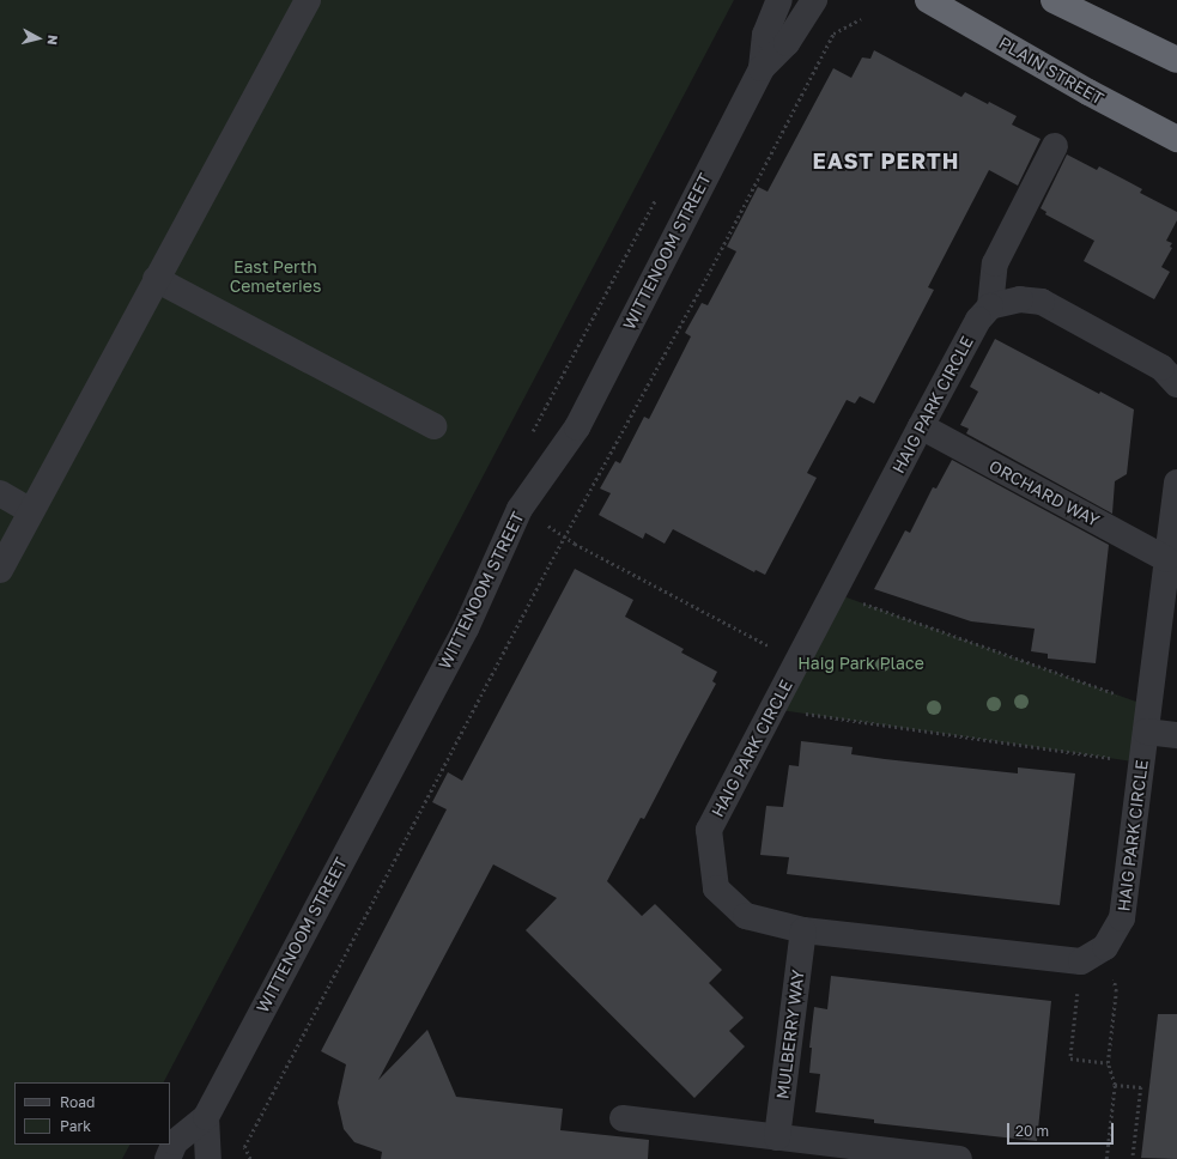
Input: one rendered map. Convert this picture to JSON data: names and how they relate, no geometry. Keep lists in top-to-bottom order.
{
  "streets": {
    "highway": ["PLAIN STREET"],
    "street": [
      "WITTENOOM STREET",
      "HAIG PARK CIRCLE",
      "ORCHARD WAY",
      "MULBERRY WAY"
    ]
  },
  "crossings": [
    ["HAIG PARK CIRCLE", "ORCHARD WAY"],
    ["HAIG PARK CIRCLE", "MULBERRY WAY"]
  ],
  "districts": ["EAST PERTH"],
  "parks": ["East Perth Cemeteries", "Haig Park Place"],
  "legend": ["Road", "Park"],
  "scale_bar": "20 m",
  "north": "right"
}
